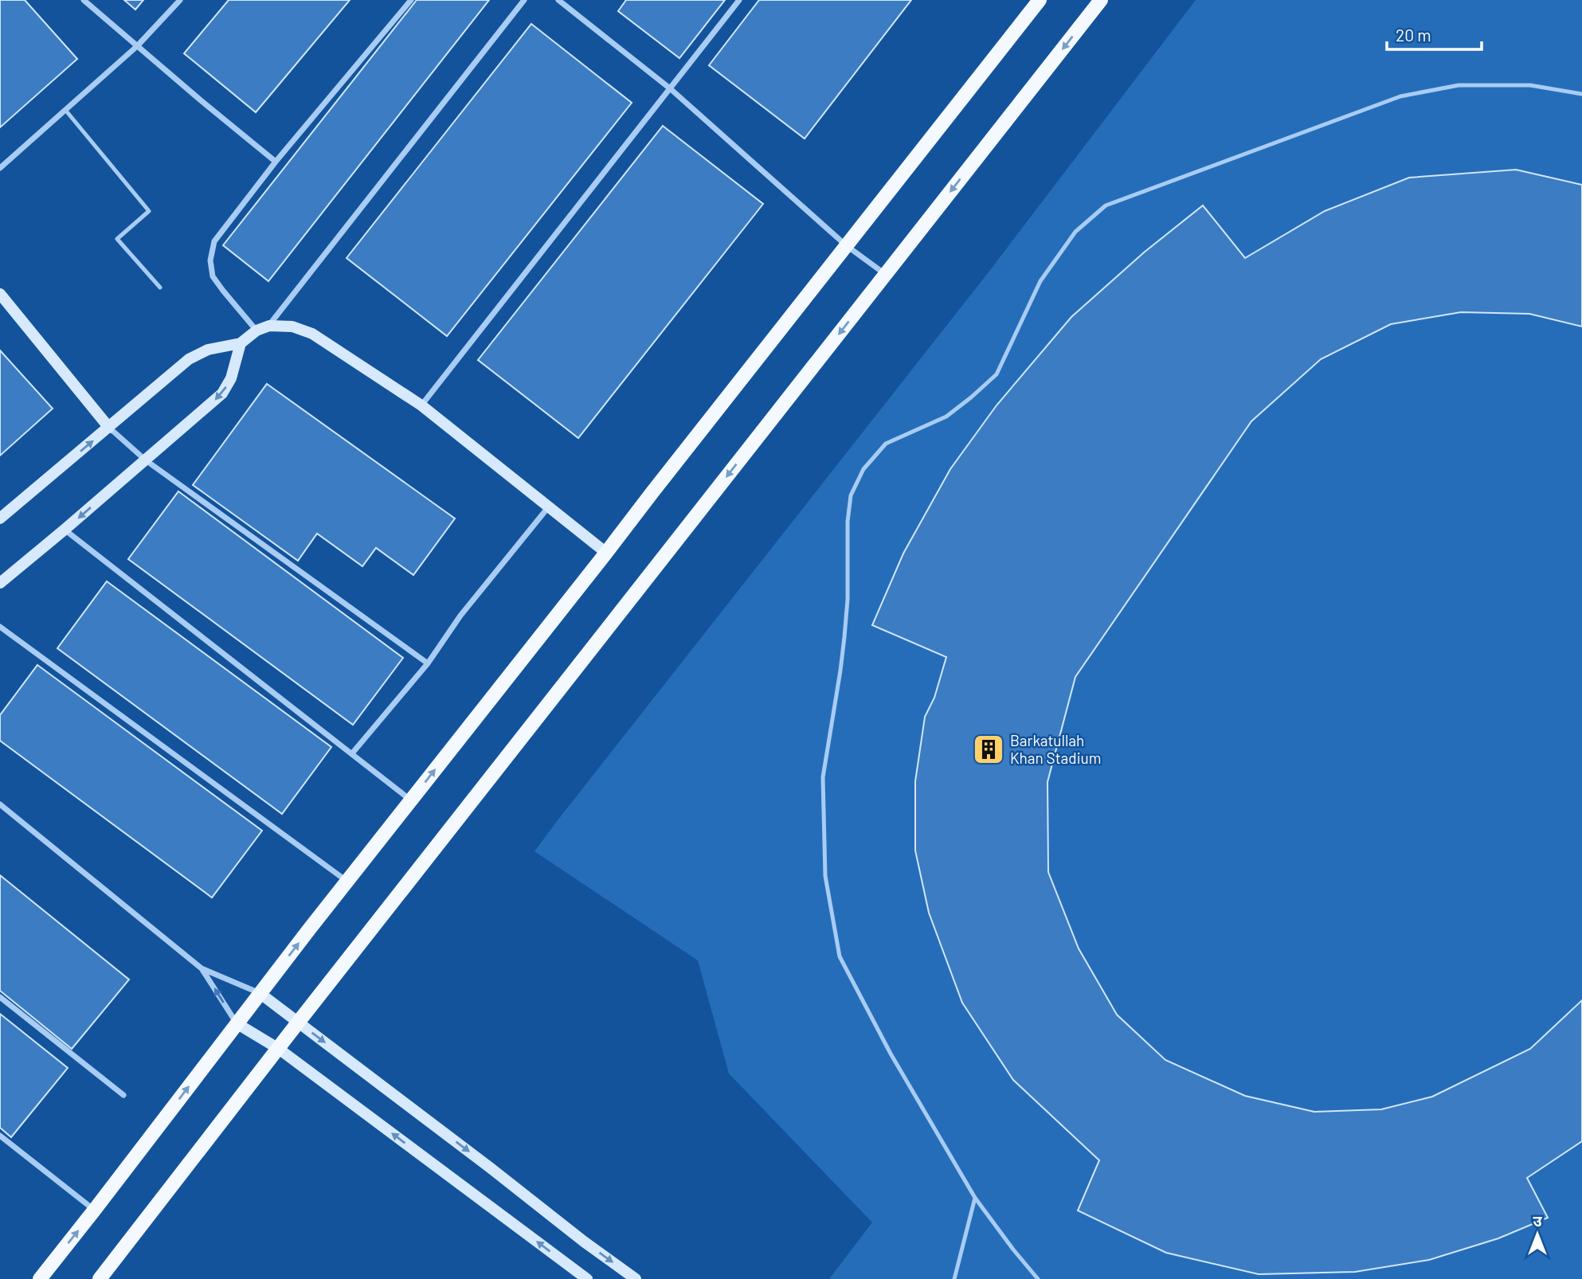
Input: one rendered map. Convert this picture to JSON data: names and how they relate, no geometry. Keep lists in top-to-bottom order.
{
  "places": {
    "building": ["Barkatullah Khan Stadium"]
  },
  "scale_bar": "20 m",
  "north": "top"
}
